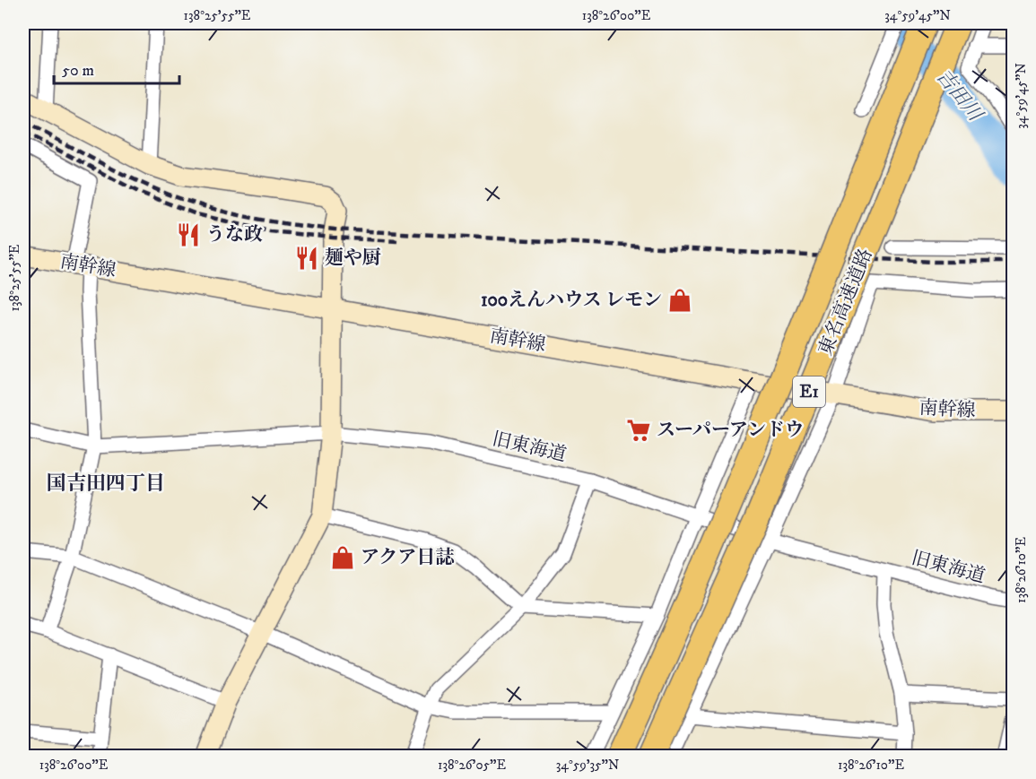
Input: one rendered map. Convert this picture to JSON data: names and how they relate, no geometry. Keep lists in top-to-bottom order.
{
  "streets": {
    "highway": ["東名高速道路", "E1"],
    "main road": ["南幹線"],
    "street": ["旧東海道"]
  },
  "districts": ["国吉田四丁目"],
  "water": ["吉田川"],
  "places": {
    "restaurant": ["うな政", "麺や厨"],
    "shop": ["100えんハウス レモン", "アクア日誌"],
    "supermarket": ["スーパーアンドウ"]
  },
  "scale_bar": "50 m",
  "coordinates": [
    "138°25'55\"E",
    "138°26'00\"E",
    "34°59'45\"N",
    "138°26'10\"E",
    "138°26'05\"E",
    "34°59'35\"N"
  ]
}
